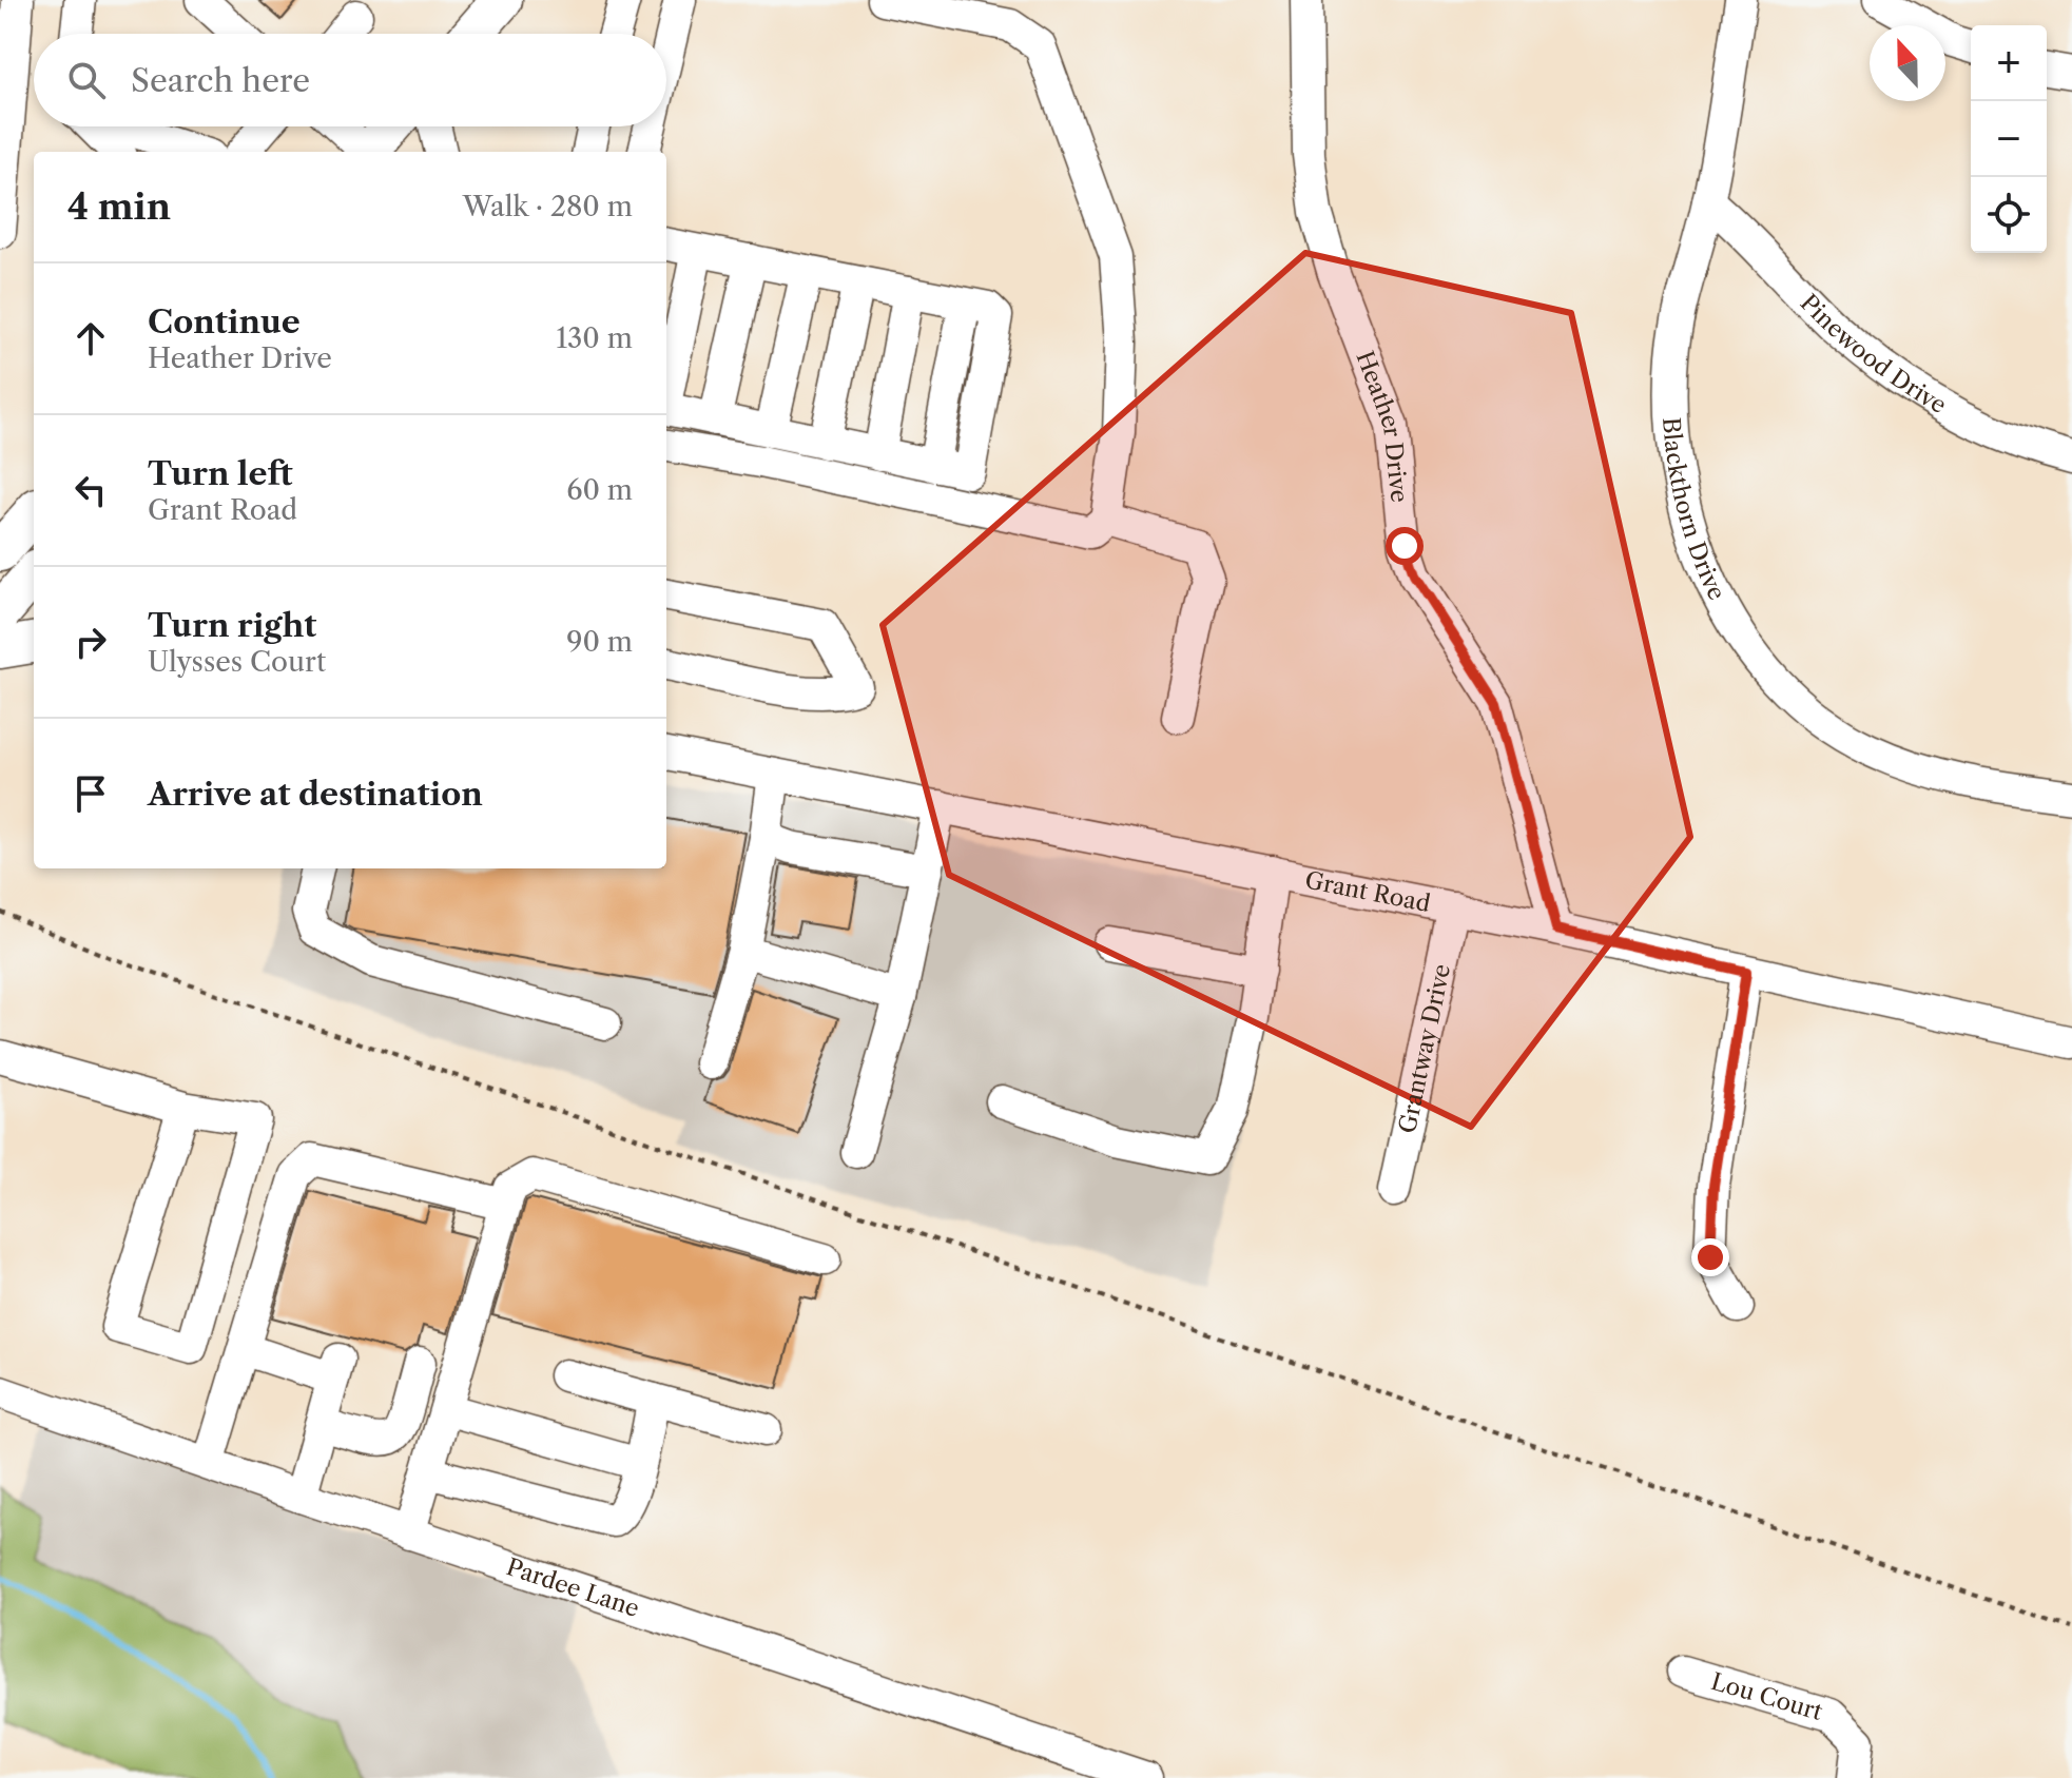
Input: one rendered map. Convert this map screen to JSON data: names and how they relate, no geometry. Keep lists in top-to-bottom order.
{
  "streets": {
    "street": [
      "Pinewood Drive",
      "Heather Drive",
      "Blackthorn Drive",
      "Grant Road",
      "Grantway Drive",
      "Pardee Lane",
      "Lou Court"
    ]
  },
  "crossings": [
    ["Pinewood Drive", "Blackthorn Drive"],
    ["Heather Drive", "Grant Road"],
    ["Grant Road", "Grantway Drive"]
  ],
  "north": "top",
  "page": {
    "map_buttons": ["+", "−"],
    "search": "Search here",
    "heading": ["4 min", "Walk · 280 m"],
    "list": [
      ["Continue", "Heather Drive", "130 m"],
      ["Turn left", "Grant Road", "60 m"],
      ["Turn right", "Ulysses Court", "90 m"],
      "Arrive at destination"
    ]
  }
}
